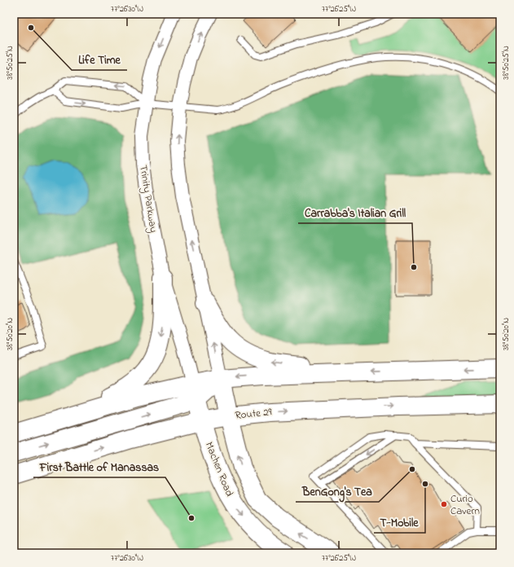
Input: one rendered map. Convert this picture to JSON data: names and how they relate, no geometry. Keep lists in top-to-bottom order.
{
  "streets": {
    "main road": ["Route 29", "Machen Road"],
    "street": ["Trinity Parkway"]
  },
  "crossings": [
    ["Trinity Parkway", "Machen Road"],
    ["Route 29", "Machen Road"]
  ],
  "places": [
    "Life Time",
    "Carrabba's Italian Grill",
    "BenGong's Tea",
    "T-Mobile",
    "Curio Cavern",
    "First Battle of Manassas"
  ],
  "coordinates": [
    "77°26'30\"W",
    "77°26'25\"W",
    "38°50'25\"N",
    "38°50'20\"N"
  ]
}
